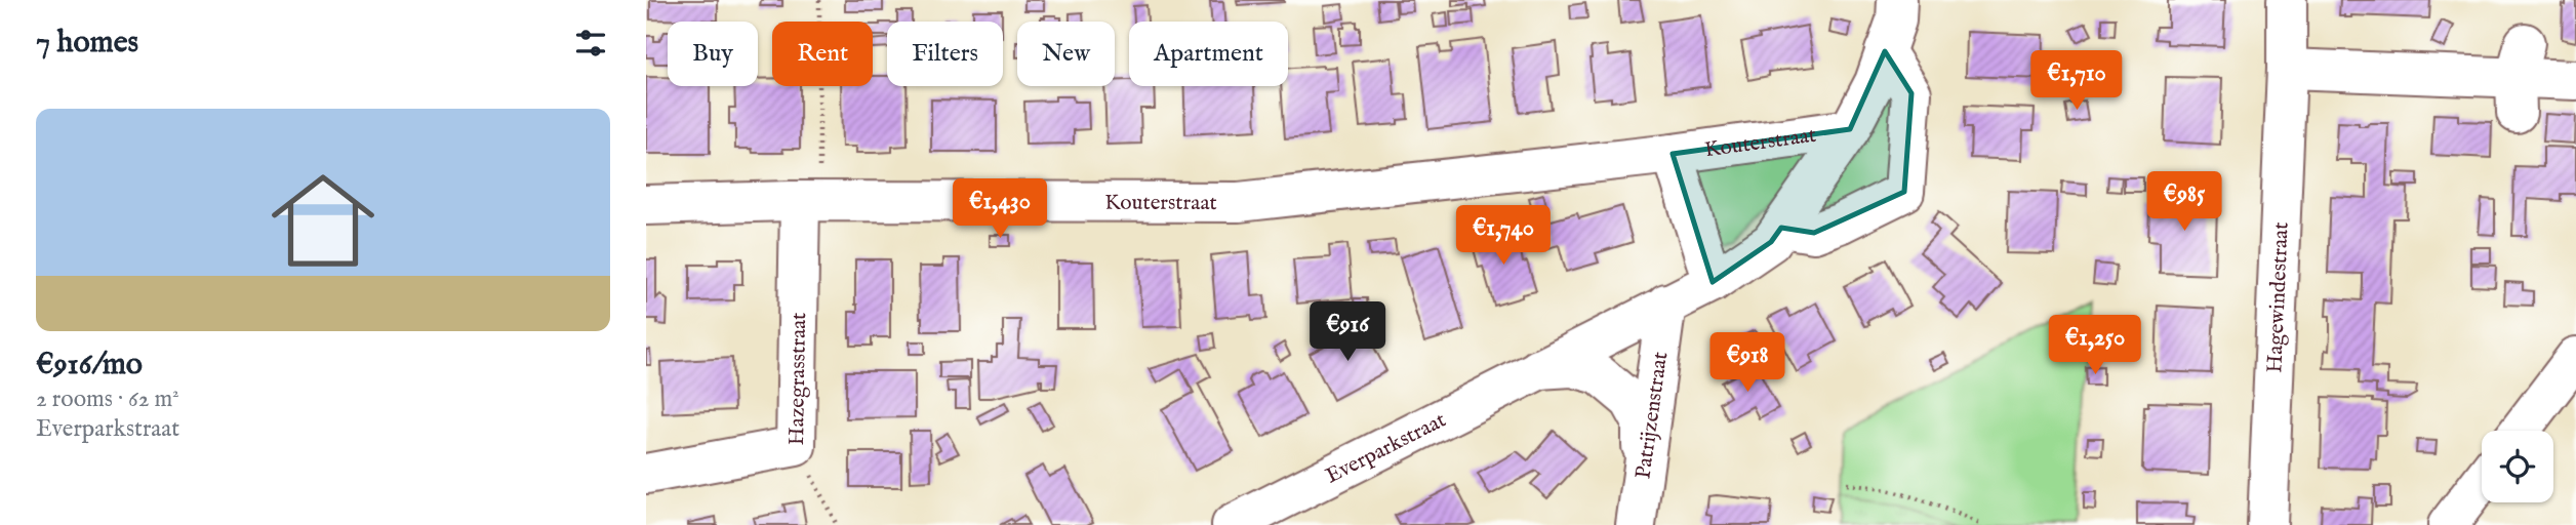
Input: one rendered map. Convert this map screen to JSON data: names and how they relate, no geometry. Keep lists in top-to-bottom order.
{
  "streets": {
    "main road": [
      "Kouterstraat",
      "Hagewindestraat",
      "Hazegrasstraat",
      "Patrijzenstraat",
      "Everparkstraat"
    ]
  },
  "crossings": [
    ["Kouterstraat", "Hazegrasstraat"],
    ["Kouterstraat", "Everparkstraat"],
    ["Patrijzenstraat", "Everparkstraat"]
  ],
  "page": {
    "heading": "7 homes",
    "chip": [
      "Buy",
      "Rent",
      "Filters",
      "New",
      "Apartment"
    ],
    "price": [
      "€1,710",
      "€985",
      "€1,430",
      "€1,740",
      "€916",
      "€1,250",
      "€918"
    ],
    "list": [
      {
        "name": "€916/mo",
        "note": "2 rooms · 62 m² · Everparkstraat"
      }
    ]
  }
}
